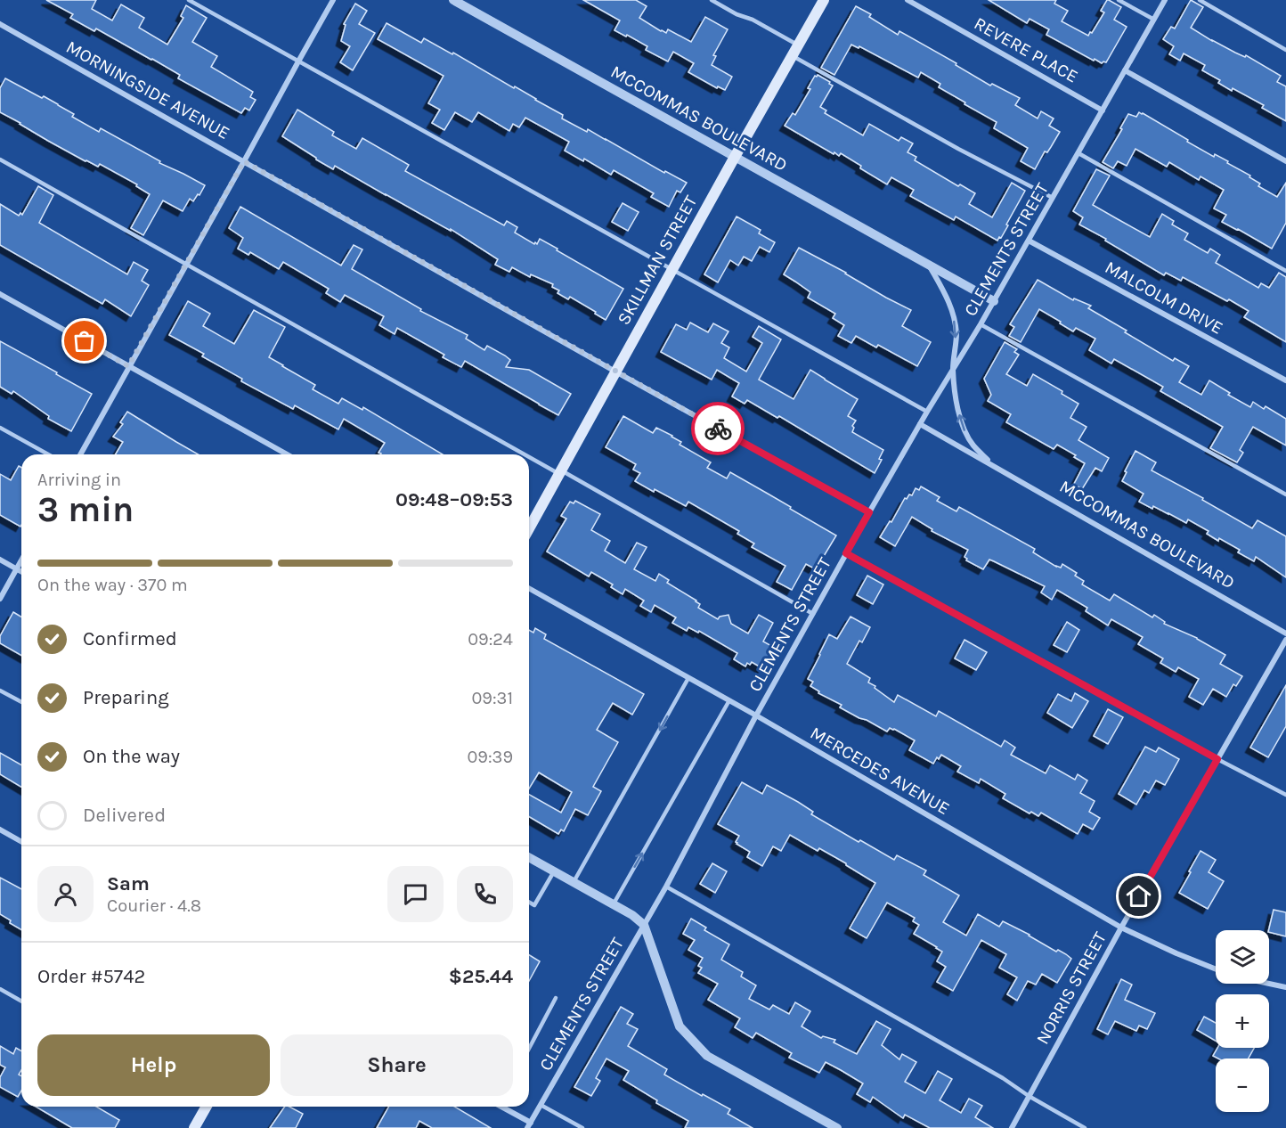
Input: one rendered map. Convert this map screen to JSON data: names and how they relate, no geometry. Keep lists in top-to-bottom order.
{
  "streets": {
    "main road": ["SKILLMAN STREET"],
    "street": [
      "REVERE PLACE",
      "MORNINGSIDE AVENUE",
      "MCCOMMAS BOULEVARD",
      "CLEMENTS STREET",
      "MALCOLM DRIVE",
      "MERCEDES AVENUE",
      "NORRIS STREET"
    ]
  },
  "crossings": [
    ["REVERE PLACE", "CLEMENTS STREET"],
    ["MORNINGSIDE AVENUE", "CLEMENTS STREET"],
    ["MORNINGSIDE AVENUE", "SKILLMAN STREET"],
    ["MCCOMMAS BOULEVARD", "CLEMENTS STREET"],
    ["MCCOMMAS BOULEVARD", "SKILLMAN STREET"],
    ["CLEMENTS STREET", "MALCOLM DRIVE"],
    ["CLEMENTS STREET", "MERCEDES AVENUE"],
    ["MERCEDES AVENUE", "NORRIS STREET"]
  ],
  "page": {
    "heading": ["3 min", "Arriving in", "09:48–09:53"],
    "panel": [
      "Sam",
      "Courier · 4.8",
      "Order #5742",
      "$25.44"
    ],
    "bar": "On the way · 370 m",
    "list": [
      ["Confirmed", "09:24"],
      ["Preparing", "09:31"],
      ["On the way", "09:39"],
      "Delivered"
    ],
    "map_buttons": ["+", "−"],
    "buttons": ["Help", "Share"]
  }
}
